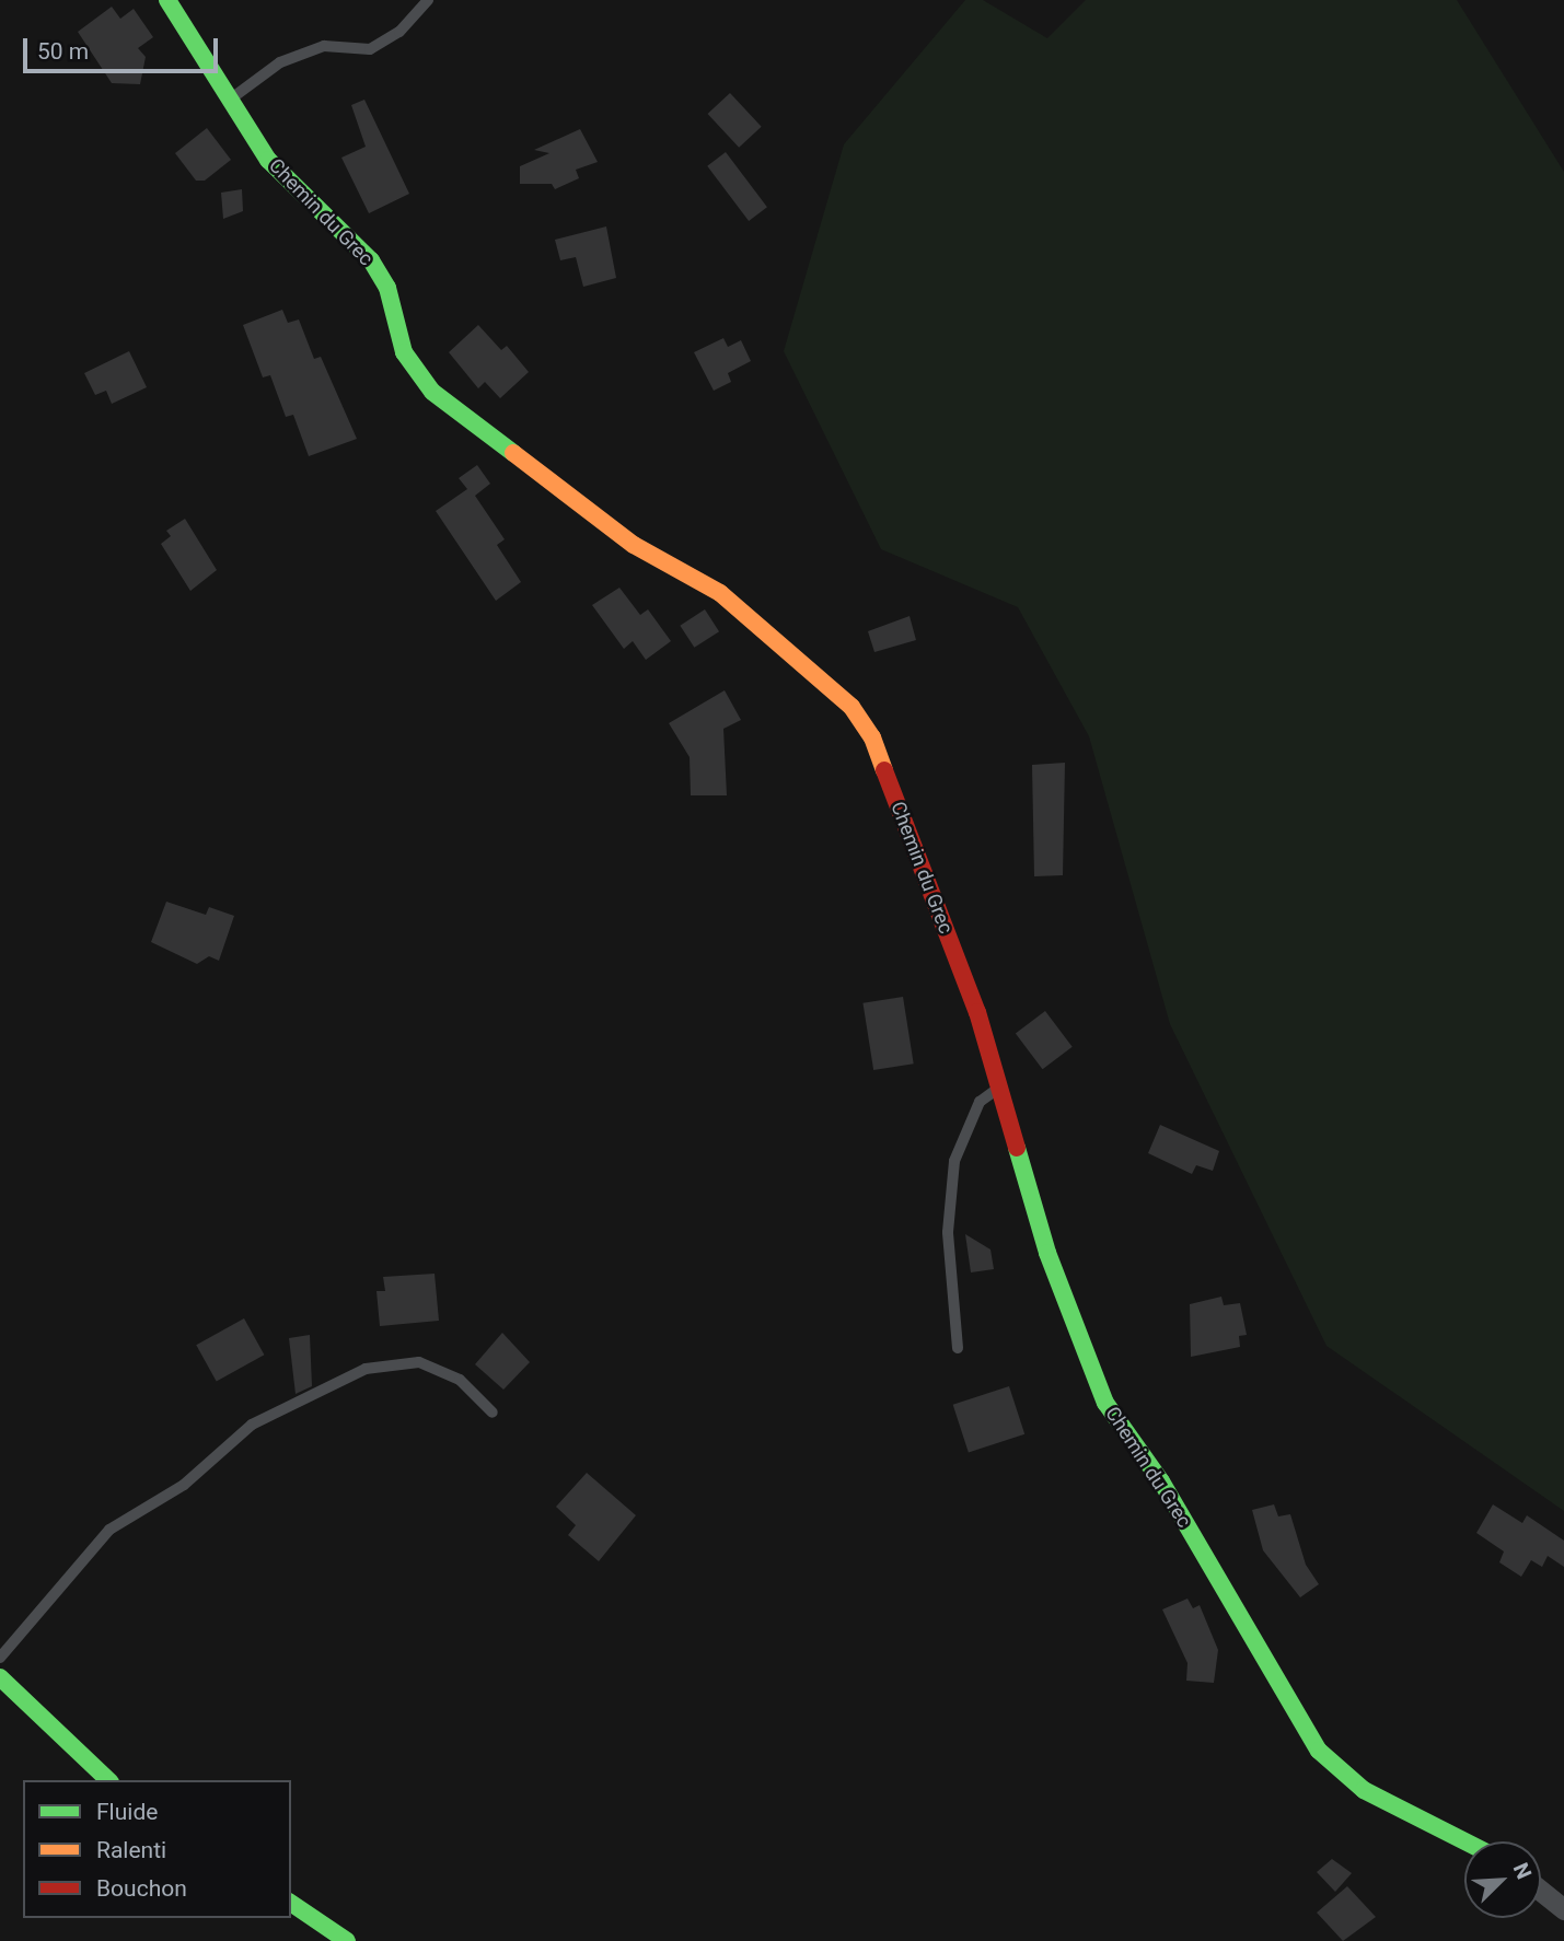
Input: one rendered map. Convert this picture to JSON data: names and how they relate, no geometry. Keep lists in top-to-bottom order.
{
  "streets": {
    "street": ["Chemin du Grec"]
  },
  "legend": ["Fluide", "Ralenti", "Bouchon"],
  "scale_bar": "50 m",
  "north": "top right"
}
